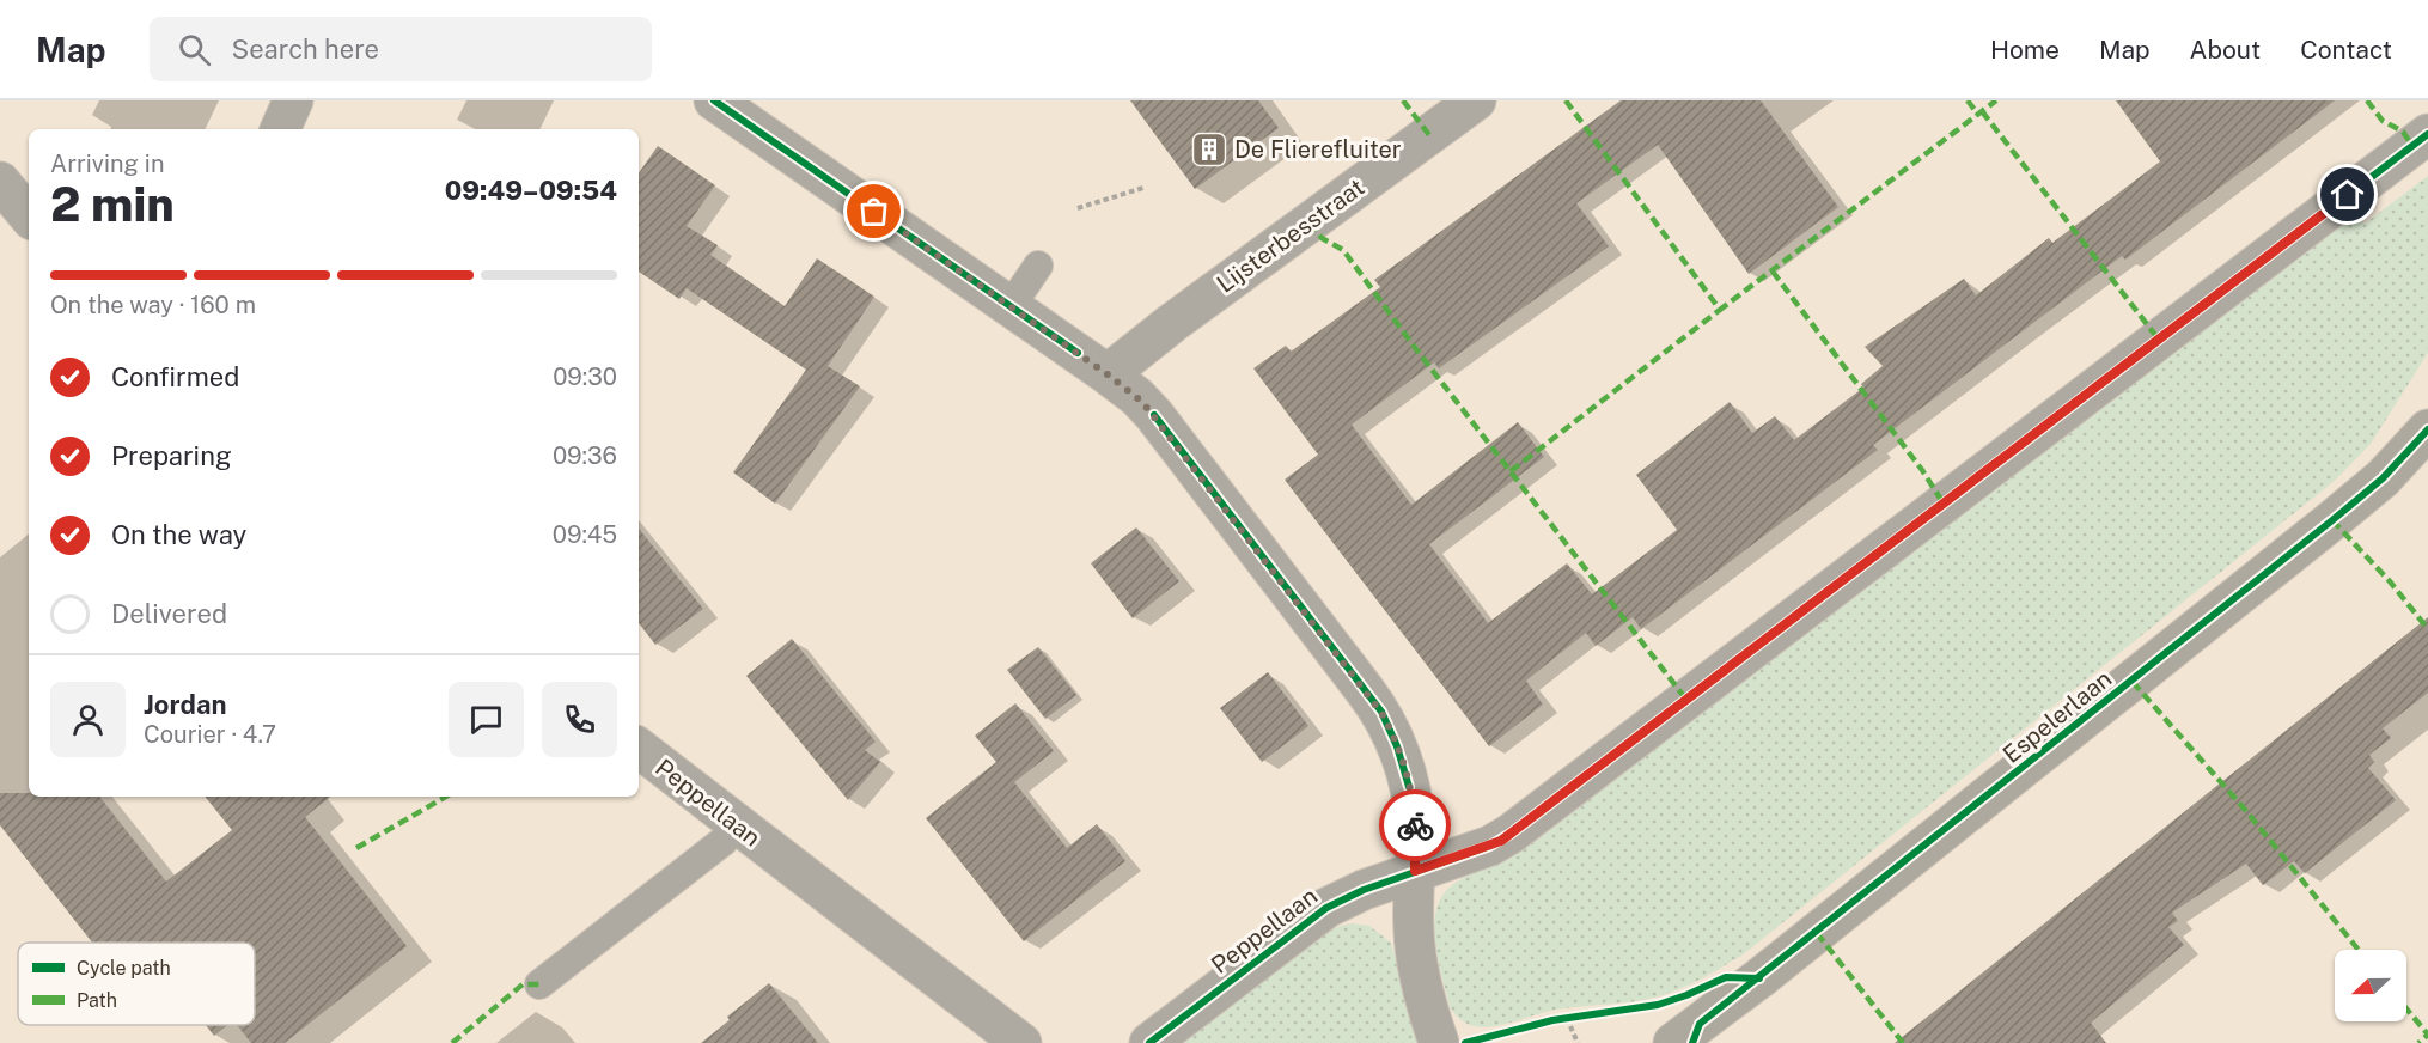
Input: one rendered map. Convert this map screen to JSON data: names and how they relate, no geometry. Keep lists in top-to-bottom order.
{
  "streets": {
    "main road": ["Espelerlaan"],
    "street": ["Lijsterbesstraat", "Peppellaan"]
  },
  "places": {
    "building": ["De Flierefluiter"]
  },
  "legend": ["Cycle path", "Path"],
  "north": "left",
  "page": {
    "header": "Map",
    "search": "Search here",
    "nav": [
      "Home",
      "Map",
      "About",
      "Contact"
    ],
    "heading": ["2 min", "Arriving in", "09:49–09:54"],
    "panel": ["Jordan", "Courier · 4.7"],
    "bar": "On the way · 160 m",
    "list": [
      ["Confirmed", "09:30"],
      ["Preparing", "09:36"],
      ["On the way", "09:45"],
      "Delivered"
    ]
  }
}
